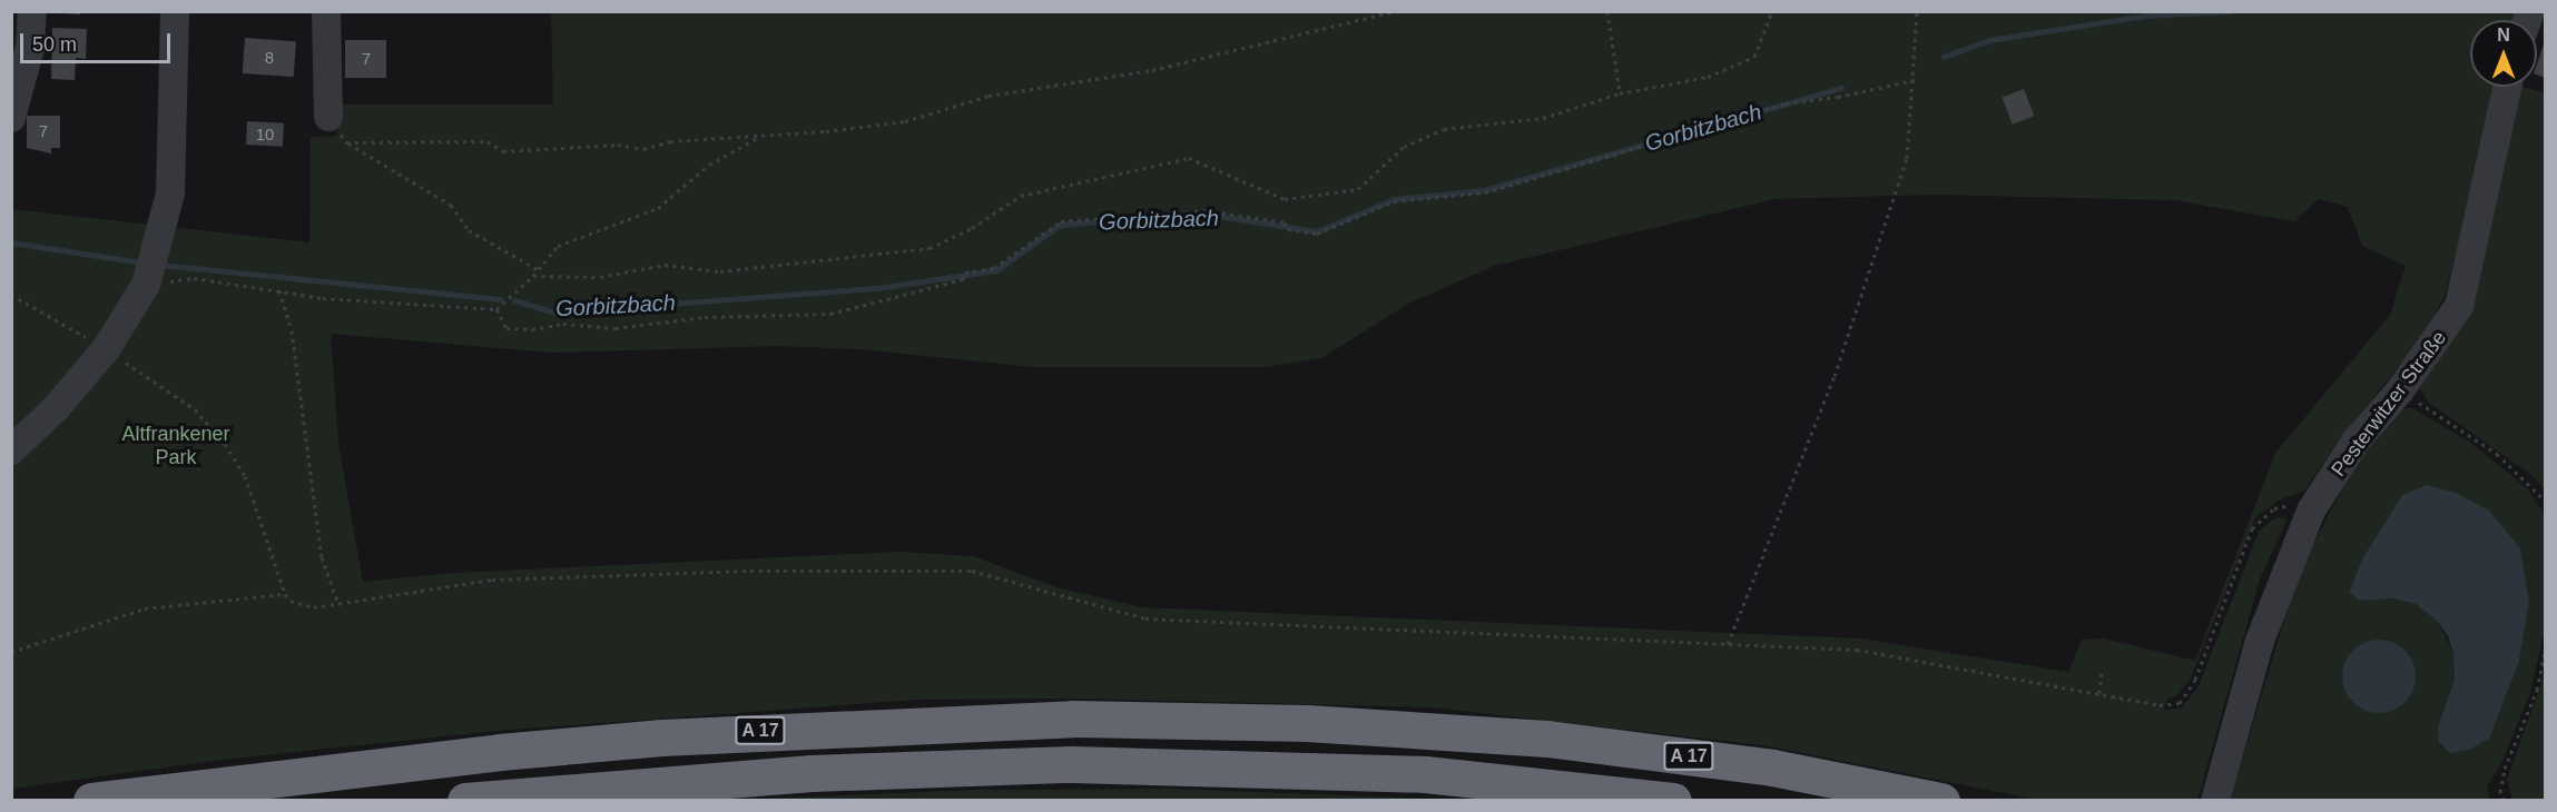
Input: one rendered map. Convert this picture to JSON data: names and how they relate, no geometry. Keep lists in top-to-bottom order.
{
  "streets": {
    "highway": ["A 17"],
    "street": ["Pesterwitzer Straße"]
  },
  "water": ["Gorbitzbach"],
  "parks": ["Altfrankener Park"],
  "house_numbers": [
    "8",
    "7",
    "7",
    "10"
  ],
  "scale_bar": "50 m",
  "north": "top"
}
